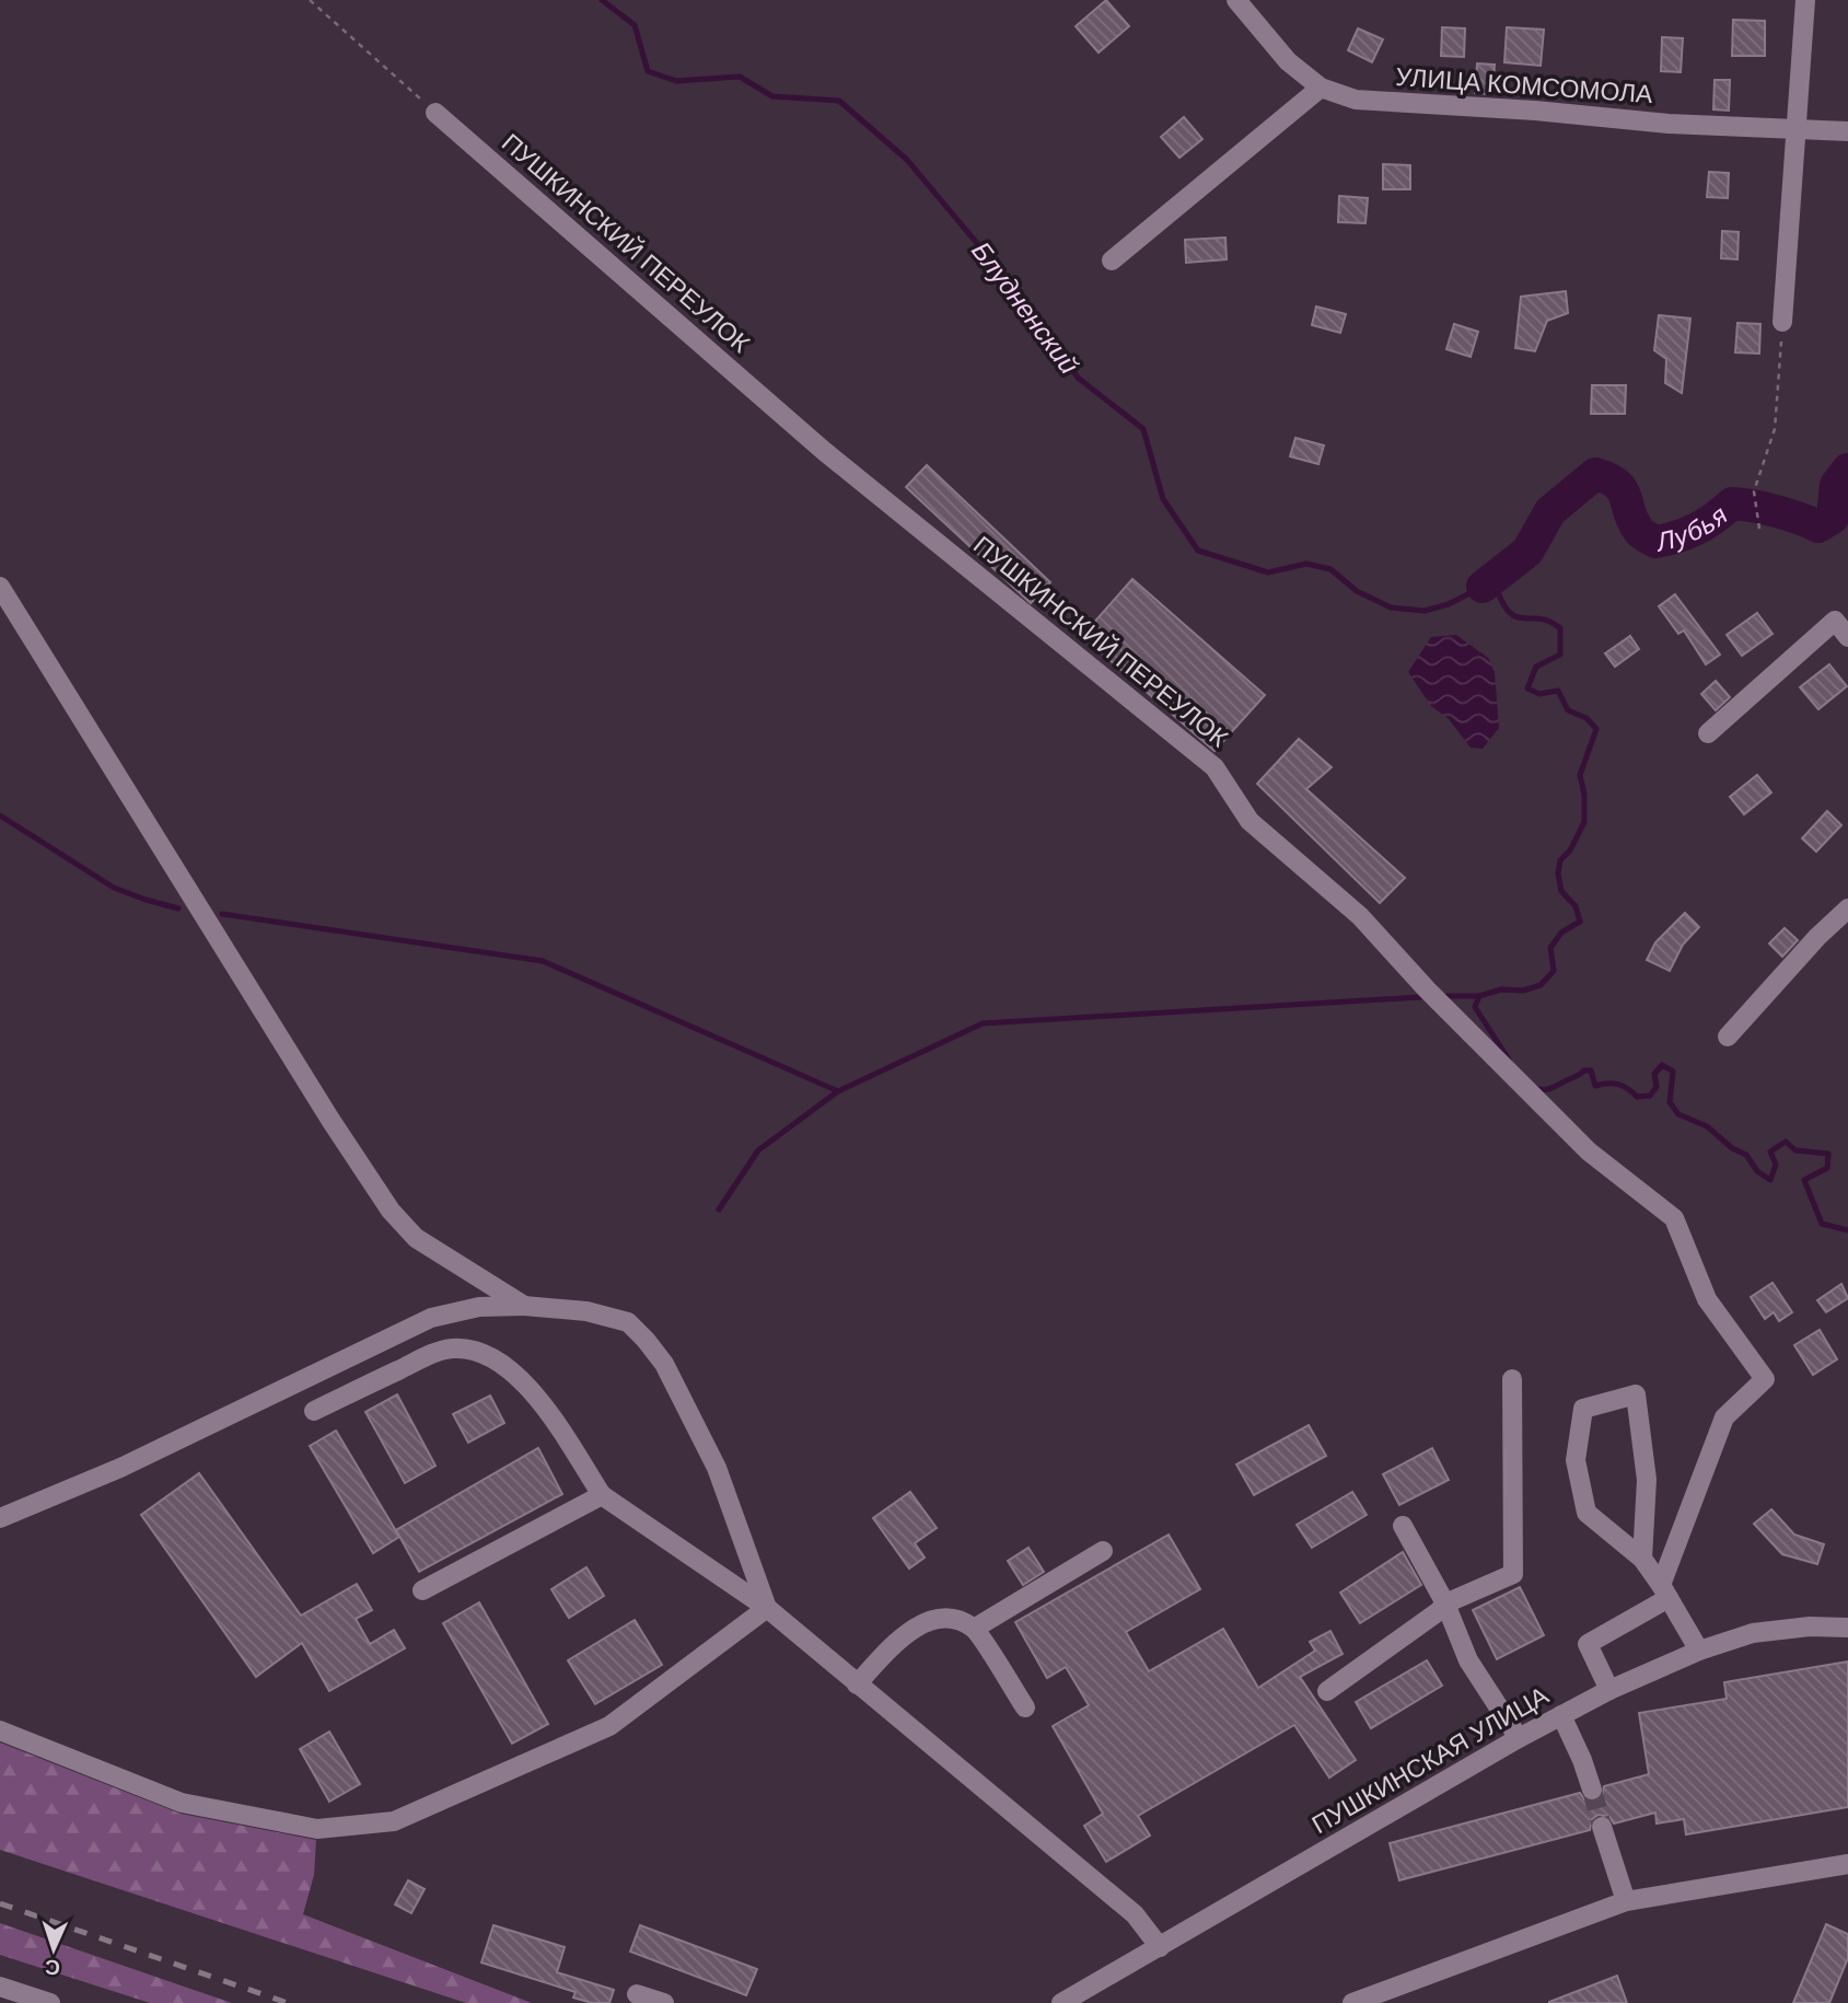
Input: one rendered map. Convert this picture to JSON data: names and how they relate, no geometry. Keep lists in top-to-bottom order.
{
  "streets": {
    "street": ["УЛИЦА КОМСОМОЛА", "ПУШКИНСКИЙ ПЕРЕУЛОК", "ПУШКИНСКАЯ УЛИЦА"]
  },
  "water": ["Блудненский", "Лубья"],
  "north": "bottom"
}
